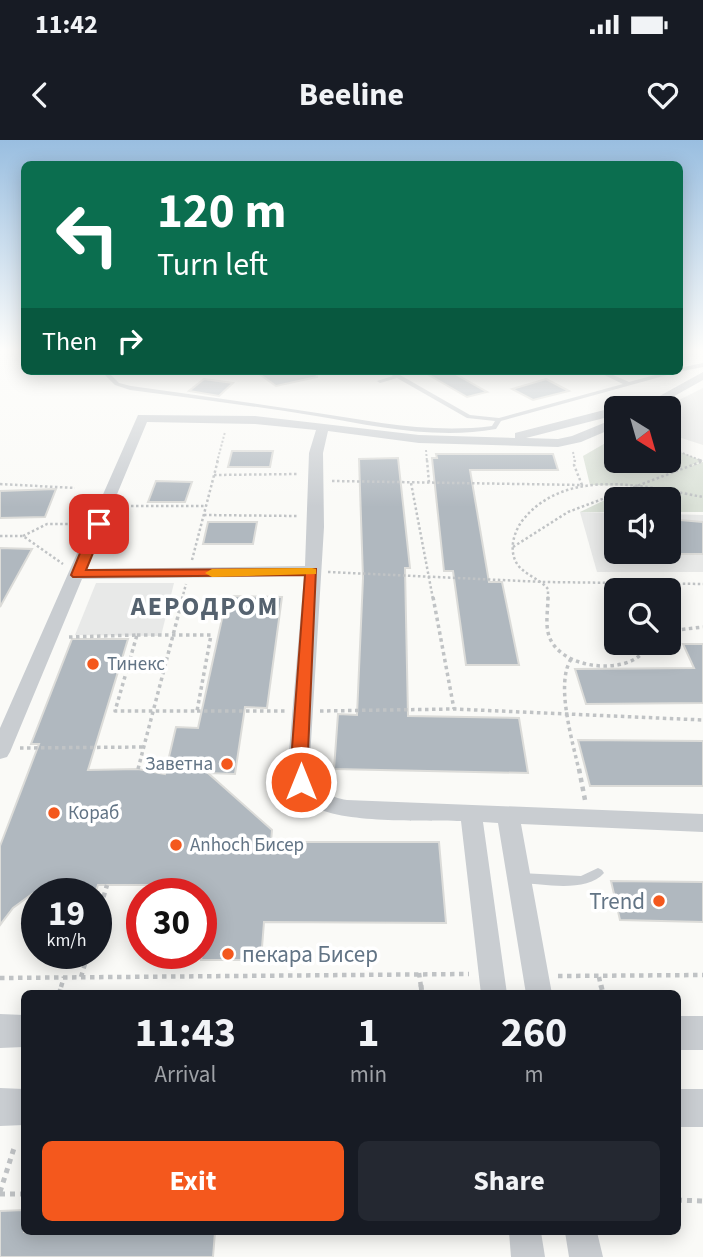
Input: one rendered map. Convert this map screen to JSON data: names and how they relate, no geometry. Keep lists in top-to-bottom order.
{
  "districts": ["АЕРОДРОМ"],
  "places": [
    "Тинекс",
    "Заветна",
    "Кораб",
    "Anhoch Бисер",
    "Trend",
    "пекара Бисер"
  ],
  "north": "bottom right",
  "page": {
    "status": "11:42",
    "header": "Beeline",
    "turn": ["120 m", "Turn left"],
    "then": "Then",
    "speed": "19 km/h",
    "limit": "30",
    "eta": [
      "11:43",
      "Arrival",
      "1",
      "min",
      "260",
      "m"
    ],
    "buttons": ["Exit", "Share"]
  }
}
